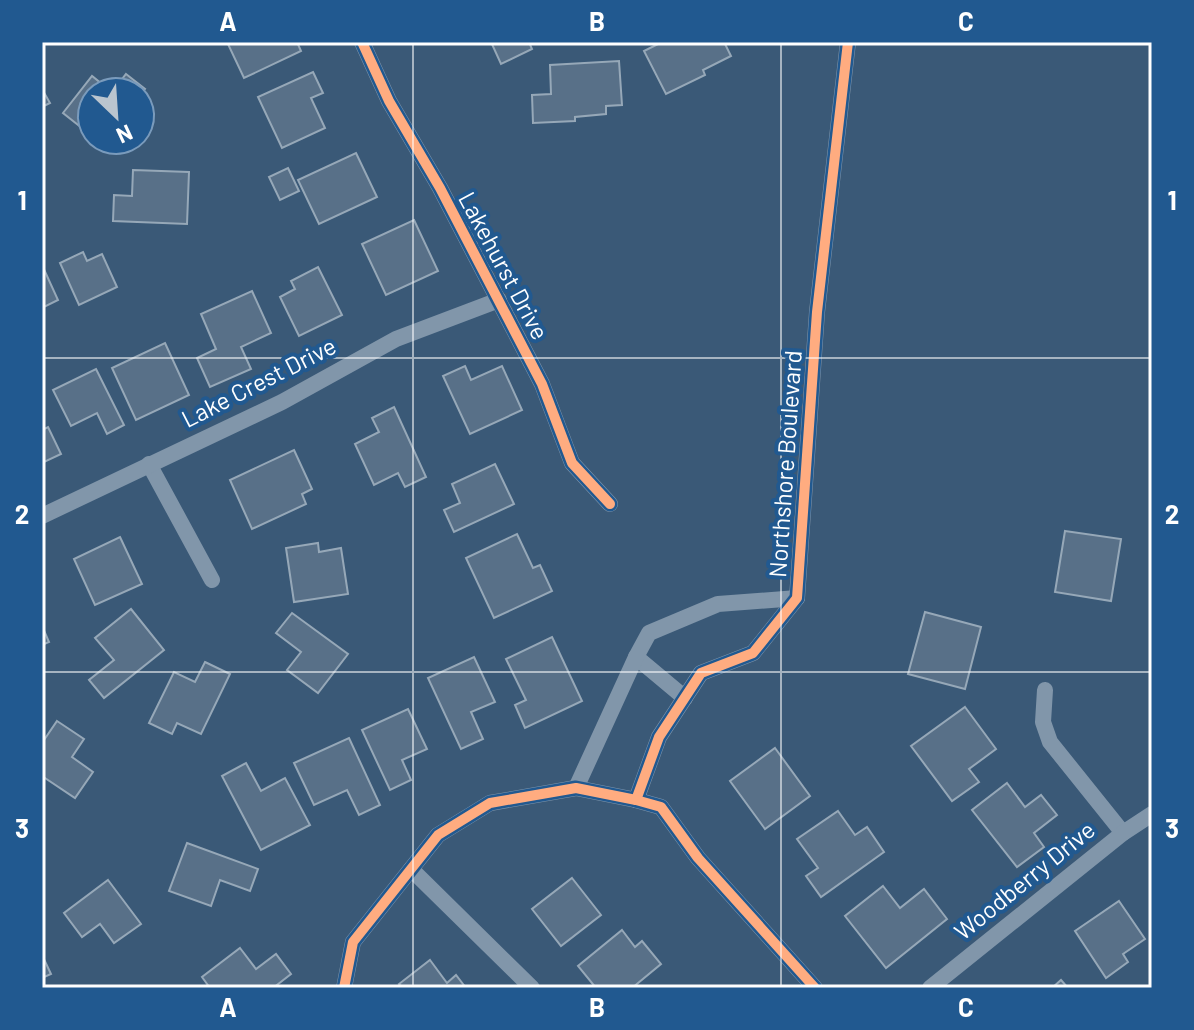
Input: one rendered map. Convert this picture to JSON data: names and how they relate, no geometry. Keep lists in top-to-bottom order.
{
  "streets": {
    "street": [
      "Lakehurst Drive",
      "Lake Crest Drive",
      "Northshore Boulevard",
      "Woodberry Drive"
    ]
  },
  "crossings": [
    ["Lakehurst Drive", "Lake Crest Drive"]
  ],
  "north": "bottom right",
  "grid": {
    "columns": ["A", "B", "C"],
    "rows": ["1", "2", "3"]
  }
}
